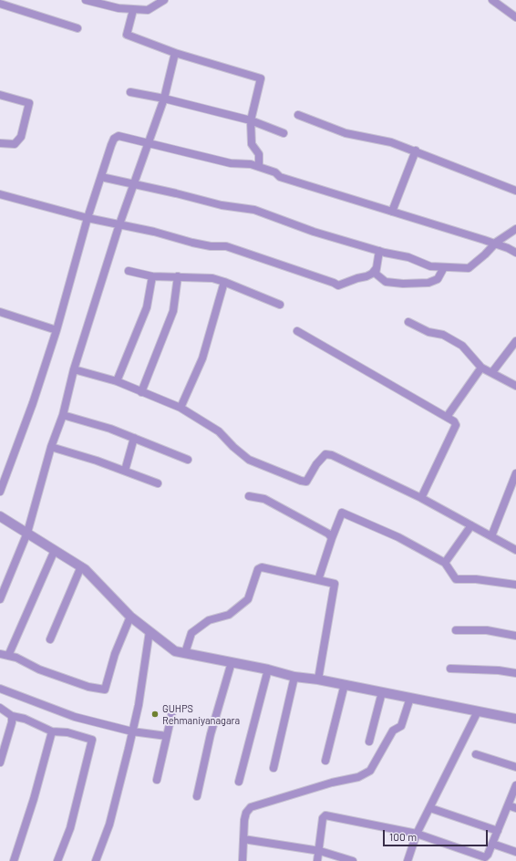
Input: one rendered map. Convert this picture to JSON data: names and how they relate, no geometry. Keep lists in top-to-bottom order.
{
  "places": ["GUHPS Rehmaniyanagara"],
  "scale_bar": "100 m"
}
